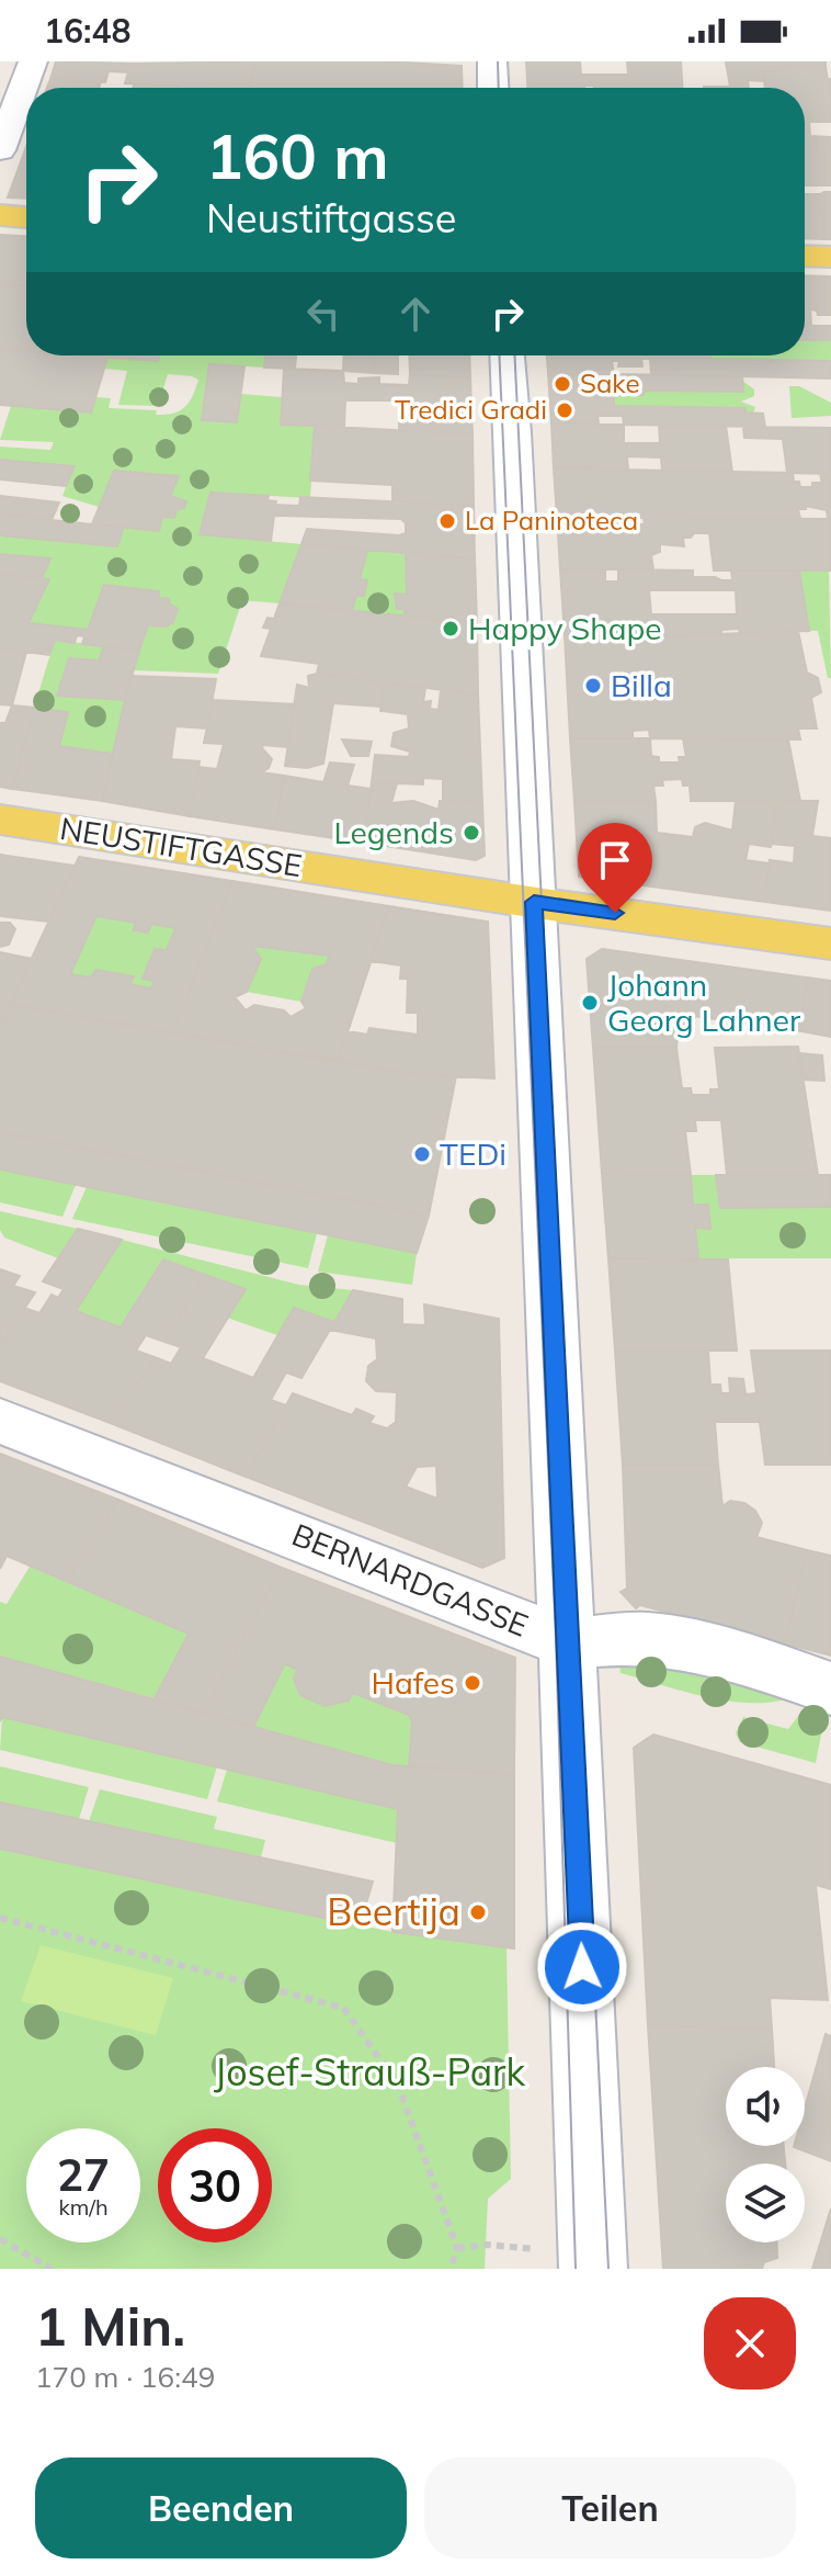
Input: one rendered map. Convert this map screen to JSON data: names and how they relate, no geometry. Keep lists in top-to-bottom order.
{
  "streets": {
    "main road": ["NEUSTIFTGASSE"],
    "street": ["BERNARDGASSE"]
  },
  "parks": ["Josef-Strauß-Park"],
  "places": [
    "Sake",
    "Tredici Gradi",
    "La Paninoteca",
    "Happy Shape",
    "Billa",
    "Legends",
    "Johann Georg Lahner",
    "TEDi",
    "Hafes",
    "Beertija"
  ],
  "page": {
    "status": "16:48",
    "turn": ["160 m", "Neustiftgasse"],
    "speed": "27 km/h",
    "limit": "30",
    "heading": ["1 Min.", "170 m · 16:49"],
    "buttons": ["Beenden", "Teilen"]
  }
}
